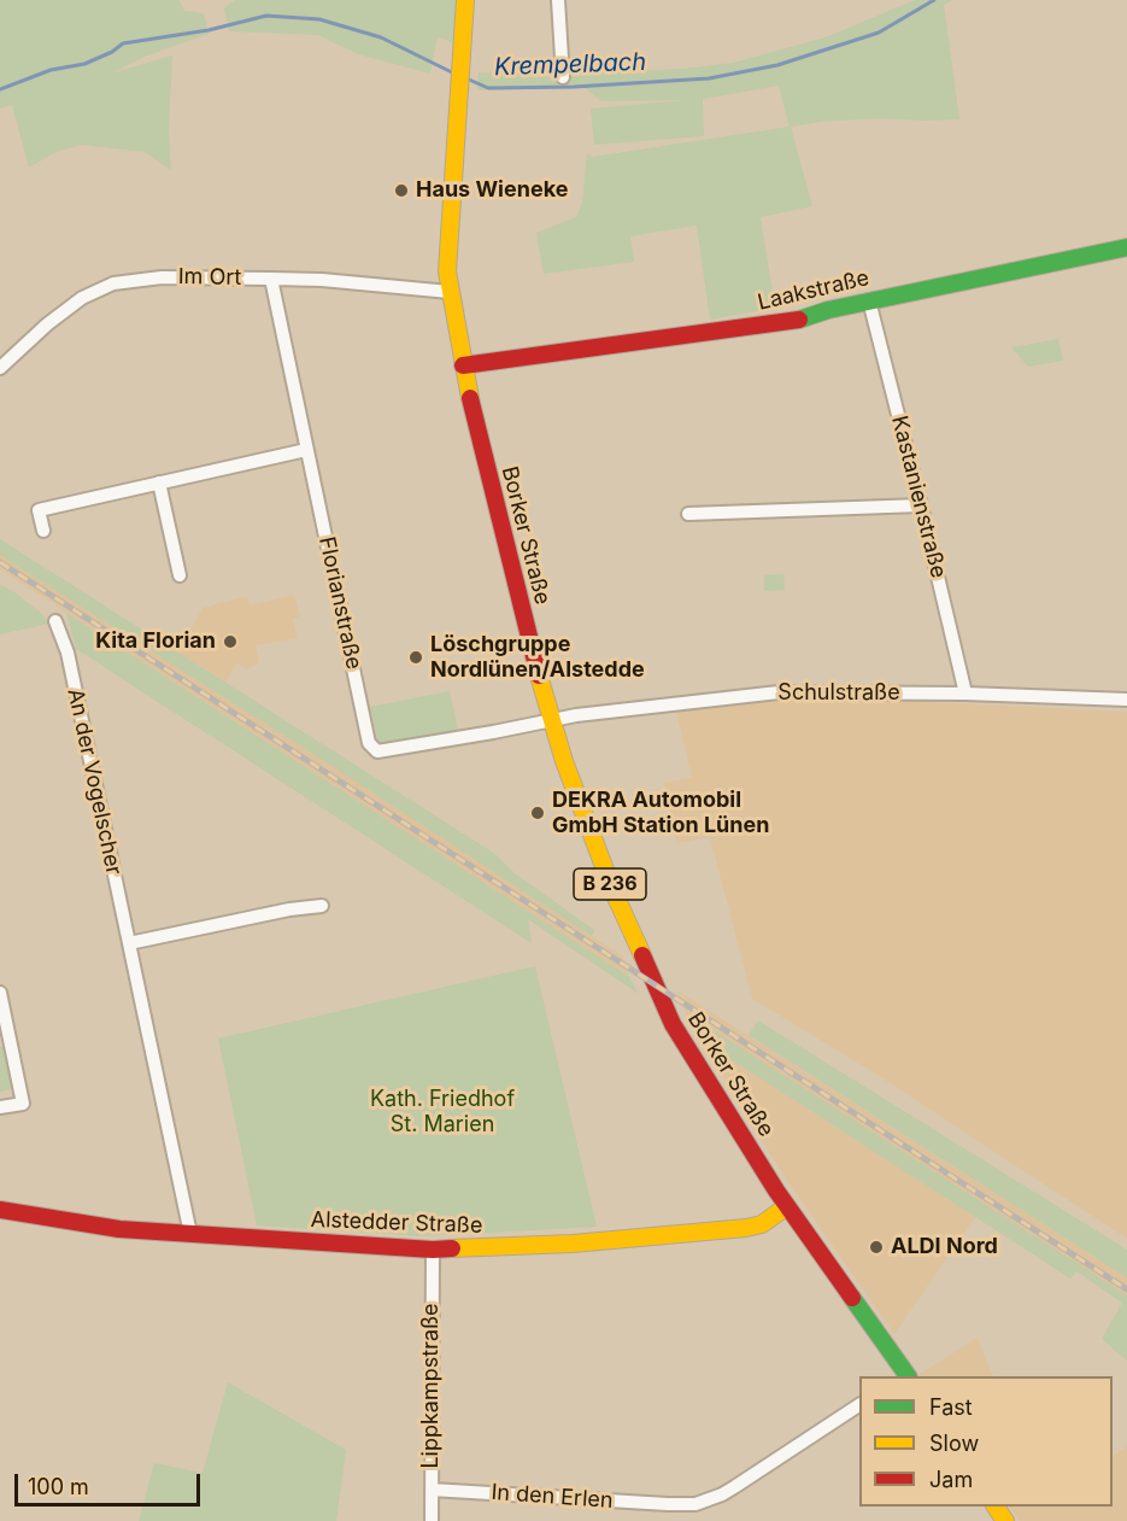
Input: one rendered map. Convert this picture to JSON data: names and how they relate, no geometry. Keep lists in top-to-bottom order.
{
  "streets": {
    "main road": [
      "Laakstraße",
      "Borker Straße",
      "B 236",
      "Alstedder Straße"
    ],
    "street": [
      "Im Ort",
      "Kastanienstraße",
      "Florianstraße",
      "Schulstraße",
      "An der Vogelscher",
      "Lippkampstraße",
      "In den Erlen"
    ]
  },
  "crossings": [
    ["Im Ort", "Borker Straße"],
    ["Im Ort", "Florianstraße"],
    ["Laakstraße", "Kastanienstraße"],
    ["Laakstraße", "Borker Straße"],
    ["Kastanienstraße", "Schulstraße"],
    ["Borker Straße", "Florianstraße"],
    ["Borker Straße", "Schulstraße"],
    ["Borker Straße", "Alstedder Straße"],
    ["Florianstraße", "Schulstraße"],
    ["An der Vogelscher", "Alstedder Straße"],
    ["Alstedder Straße", "Lippkampstraße"],
    ["Lippkampstraße", "In den Erlen"]
  ],
  "water": ["Krempelbach"],
  "parks": ["Kath. Friedhof St. Marien"],
  "places": [
    "Haus Wieneke",
    "Kita Florian",
    "Löschgruppe Nordlünen/Alstedde",
    "DEKRA Automobil GmbH Station Lünen",
    "ALDI Nord"
  ],
  "legend": ["Fast", "Slow", "Jam"],
  "scale_bar": "100 m"
}
